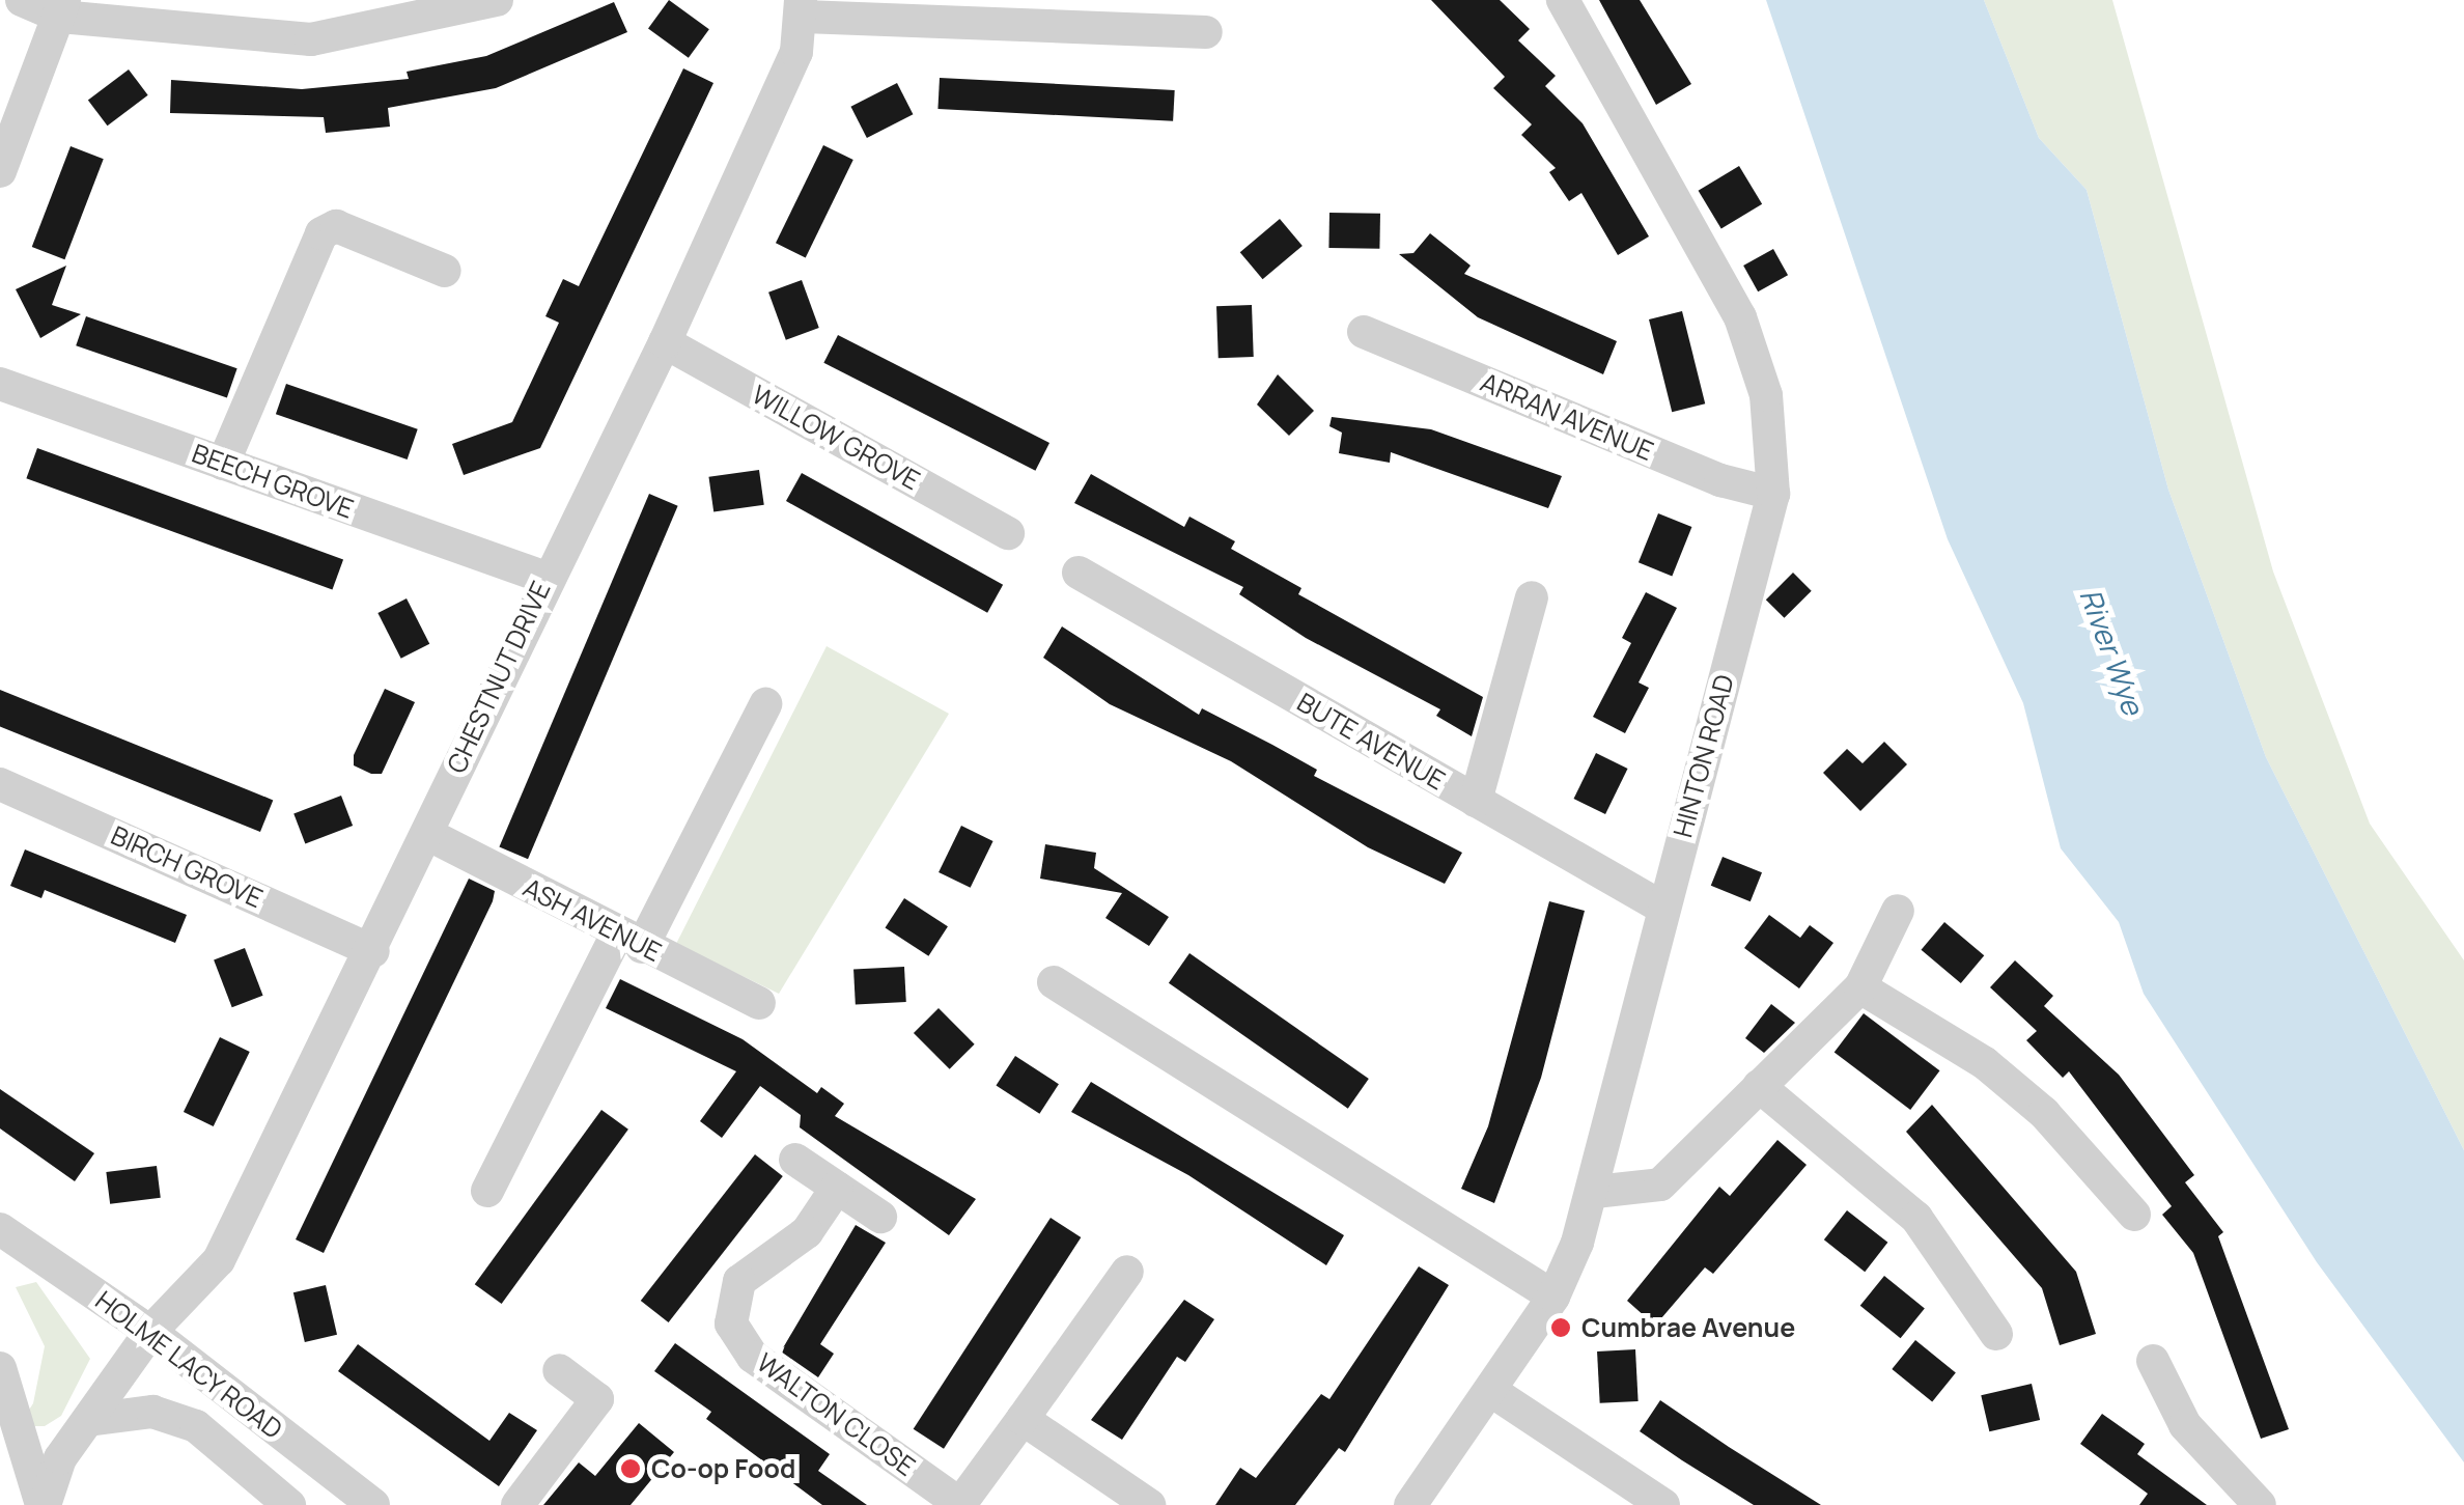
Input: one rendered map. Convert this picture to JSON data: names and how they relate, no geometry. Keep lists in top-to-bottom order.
{
  "streets": {
    "street": [
      "ARRAN AVENUE",
      "WILLOW GROVE",
      "BEECH GROVE",
      "CHESTNUT DRIVE",
      "BUTE AVENUE",
      "HINTON ROAD",
      "BIRCH GROVE",
      "ASH AVENUE",
      "HOLME LACY ROAD",
      "WALTON CLOSE"
    ]
  },
  "crossings": [
    ["ARRAN AVENUE", "HINTON ROAD"],
    ["WILLOW GROVE", "CHESTNUT DRIVE"],
    ["BEECH GROVE", "CHESTNUT DRIVE"],
    ["CHESTNUT DRIVE", "BIRCH GROVE"],
    ["CHESTNUT DRIVE", "ASH AVENUE"],
    ["CHESTNUT DRIVE", "HOLME LACY ROAD"],
    ["BUTE AVENUE", "HINTON ROAD"]
  ],
  "water": ["River Wye"],
  "places": ["Cumbrae Avenue", "Co-op Food"]
}
